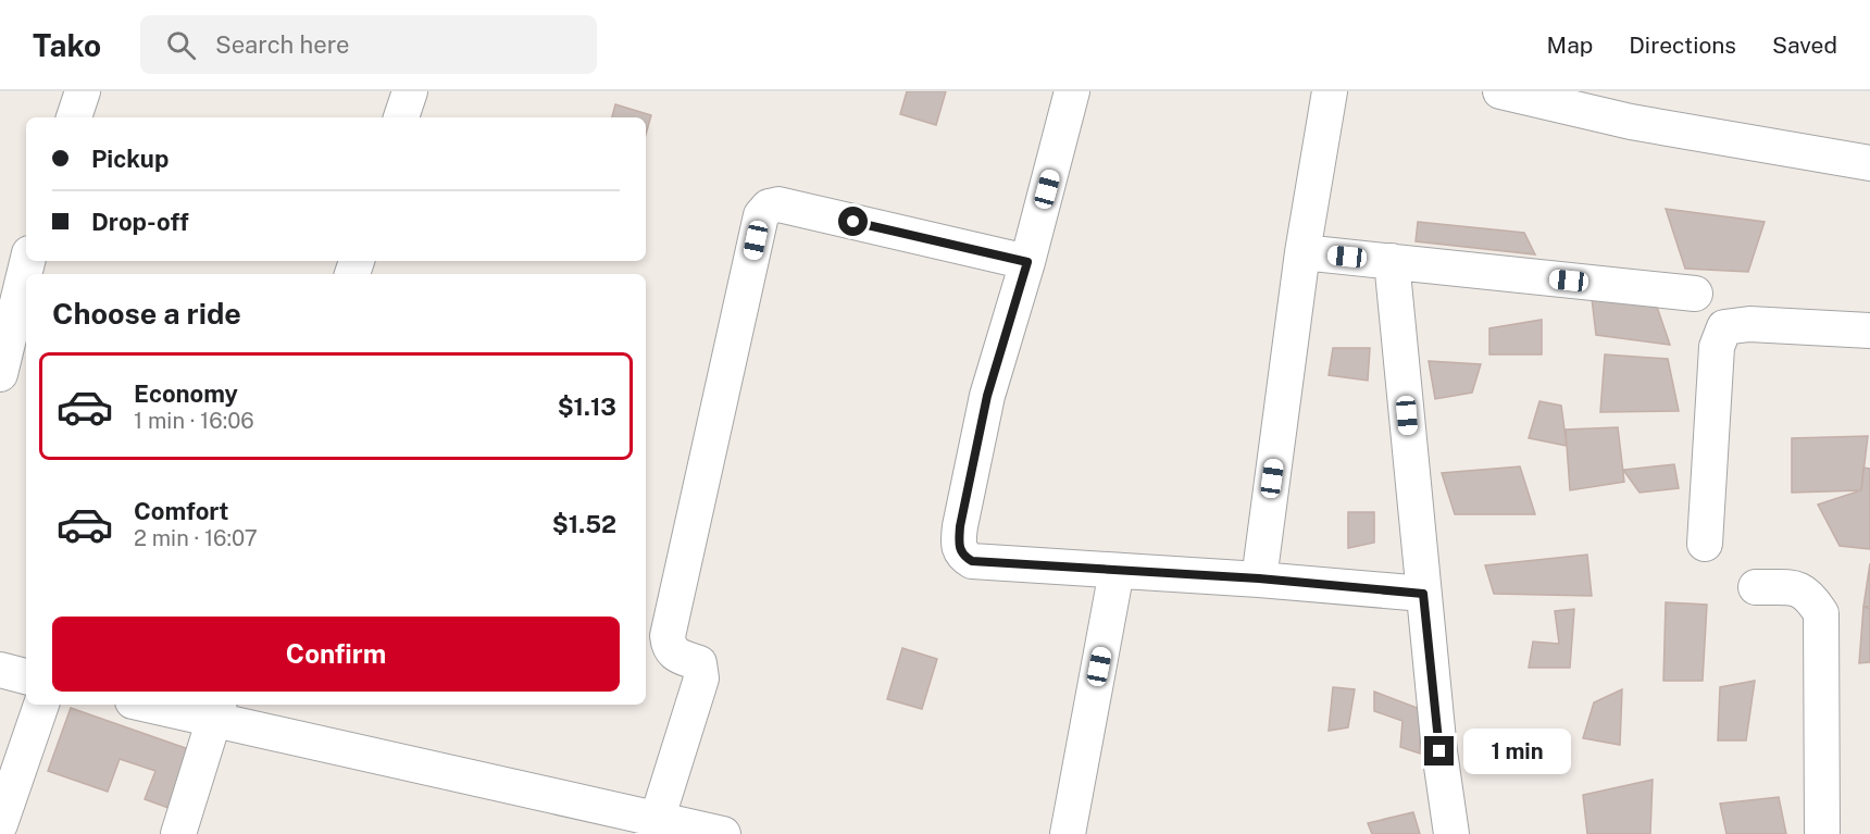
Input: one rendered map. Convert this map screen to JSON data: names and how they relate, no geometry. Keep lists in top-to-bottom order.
{
  "page": {
    "header": "Tako",
    "search": "Search here",
    "nav": ["Map", "Directions", "Saved"],
    "banner": ["Pickup", "Drop-off"],
    "heading": "Choose a ride",
    "list": [
      {
        "name": "Economy",
        "note": "1 min · 16:06",
        "value": "$1.13"
      },
      {
        "name": "Comfort",
        "note": "2 min · 16:07",
        "value": "$1.52"
      }
    ],
    "buttons": "Confirm",
    "bubble": "1 min"
  }
}
